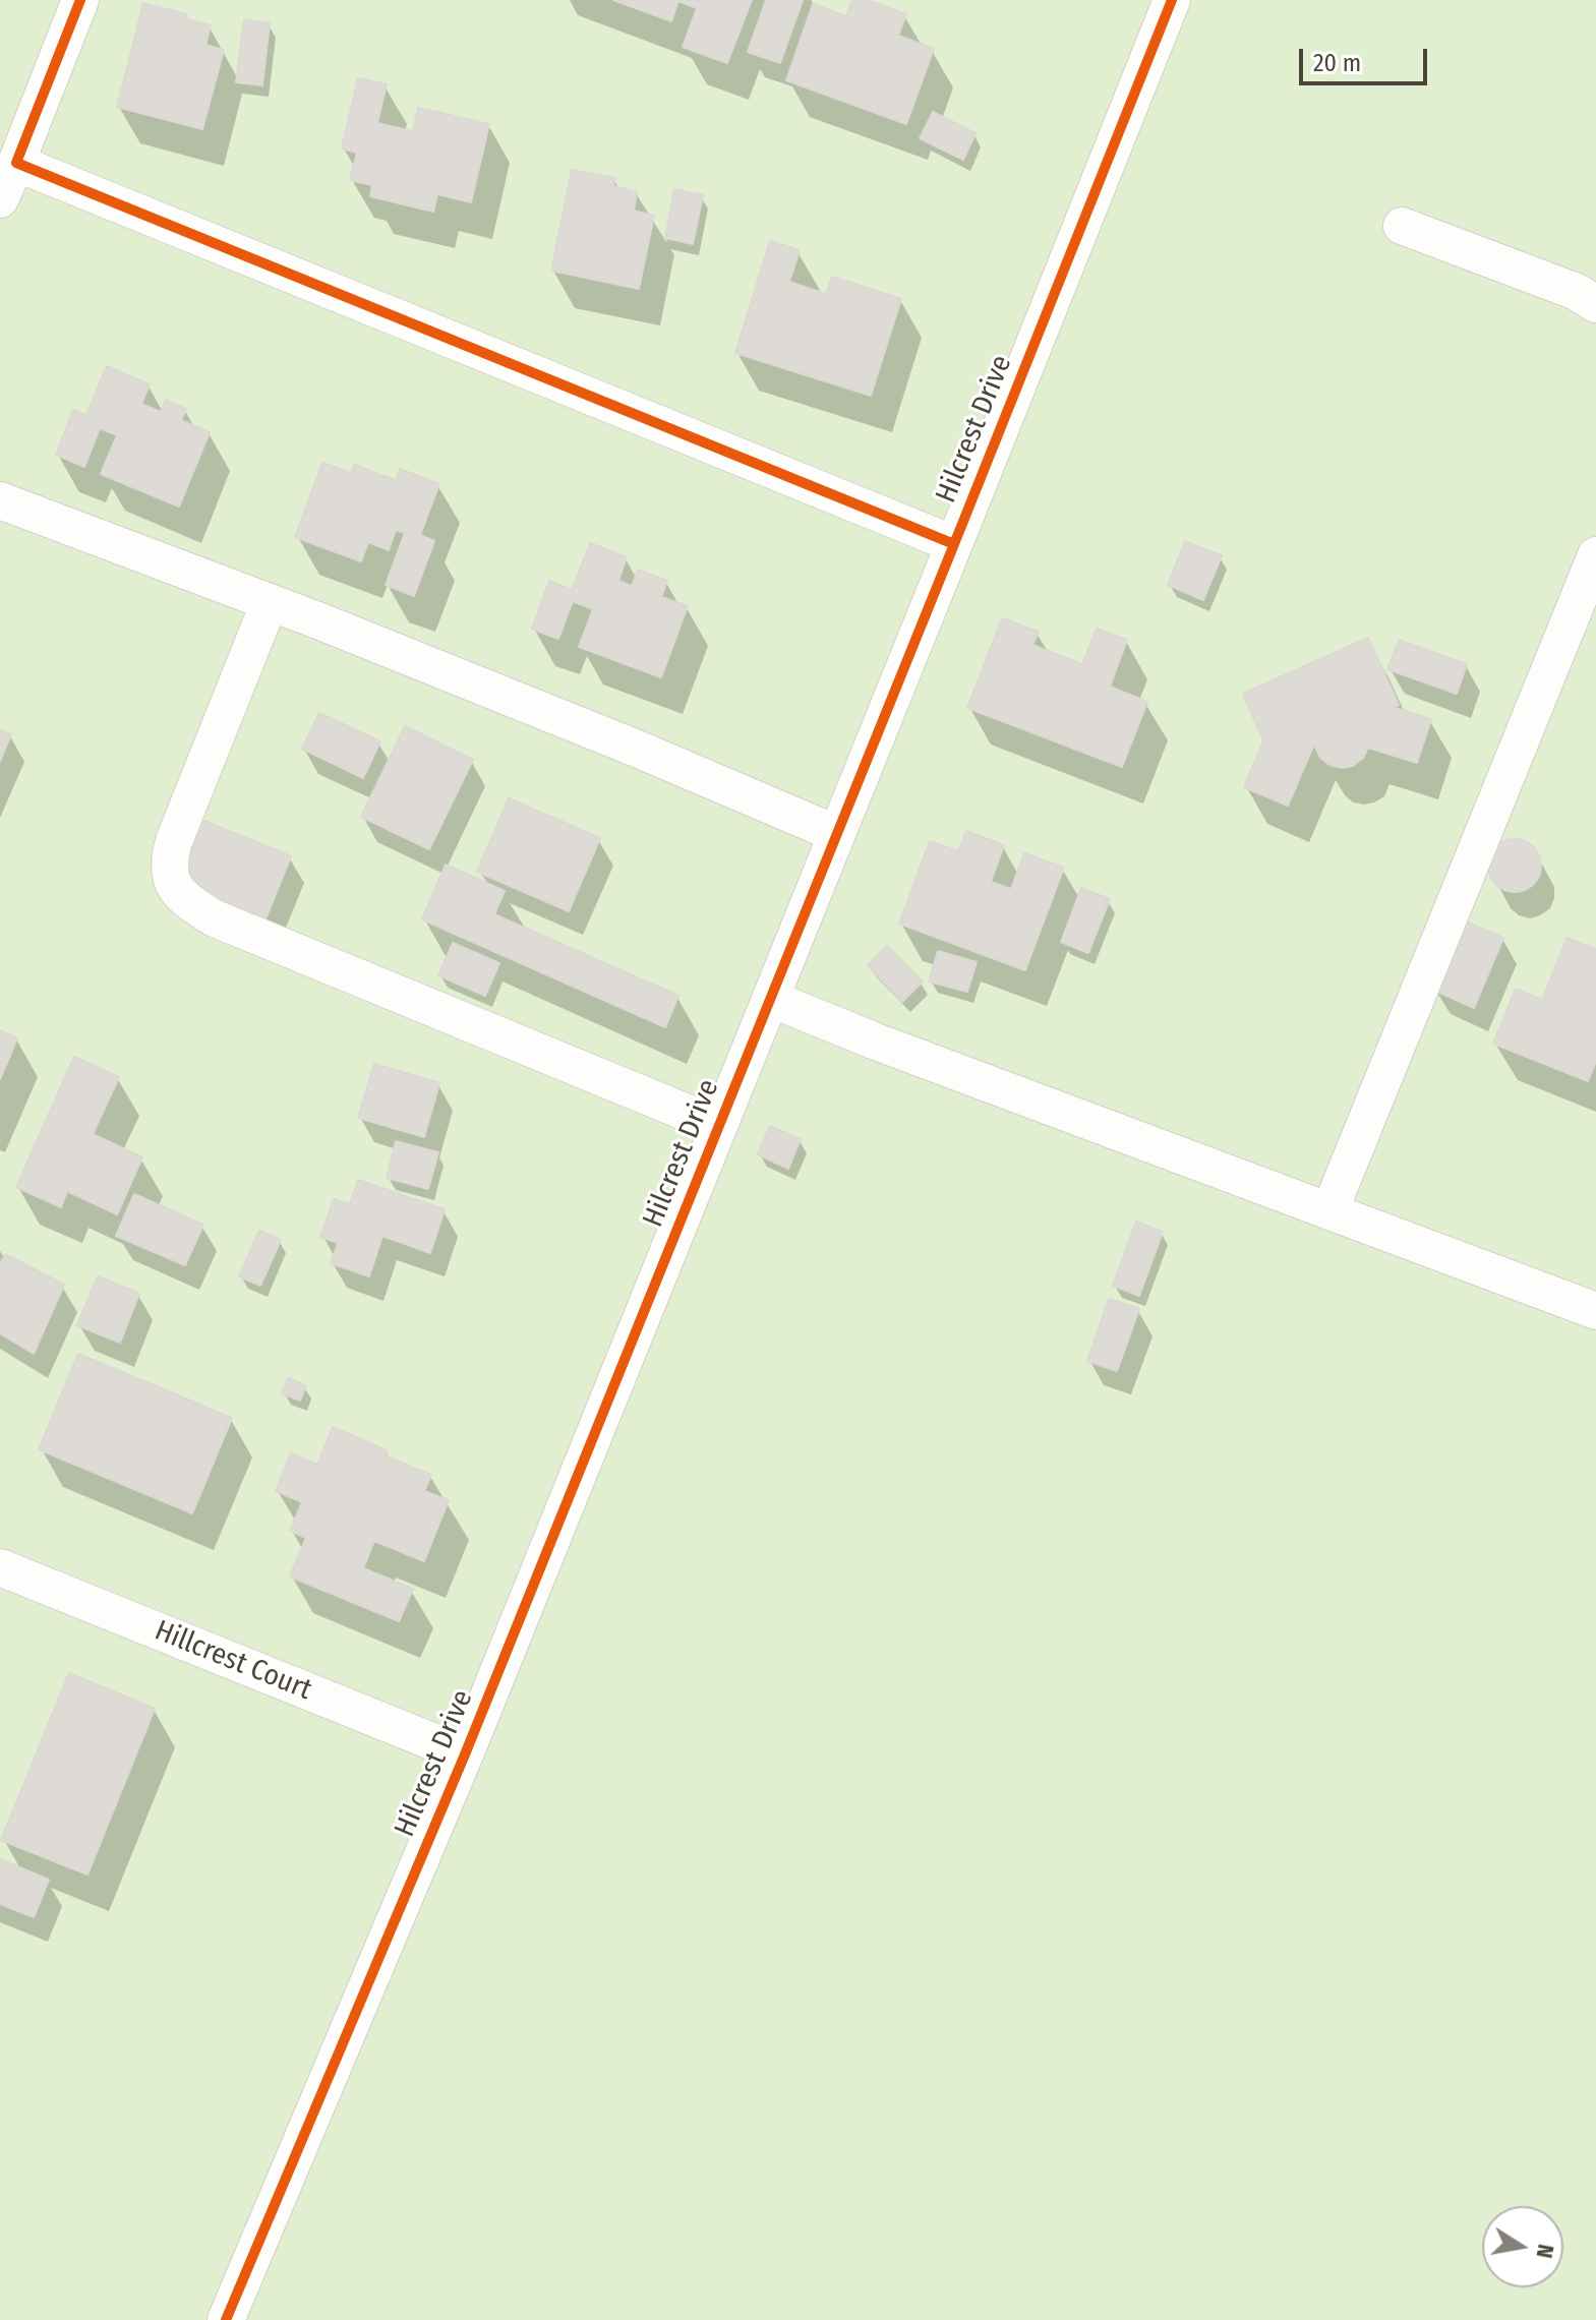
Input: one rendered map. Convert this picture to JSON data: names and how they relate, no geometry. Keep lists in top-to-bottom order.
{
  "streets": {
    "street": ["Hilcrest Drive", "Hillcrest Court"]
  },
  "crossings": [
    ["Hilcrest Drive", "Hillcrest Court"]
  ],
  "scale_bar": "20 m",
  "north": "right"
}
